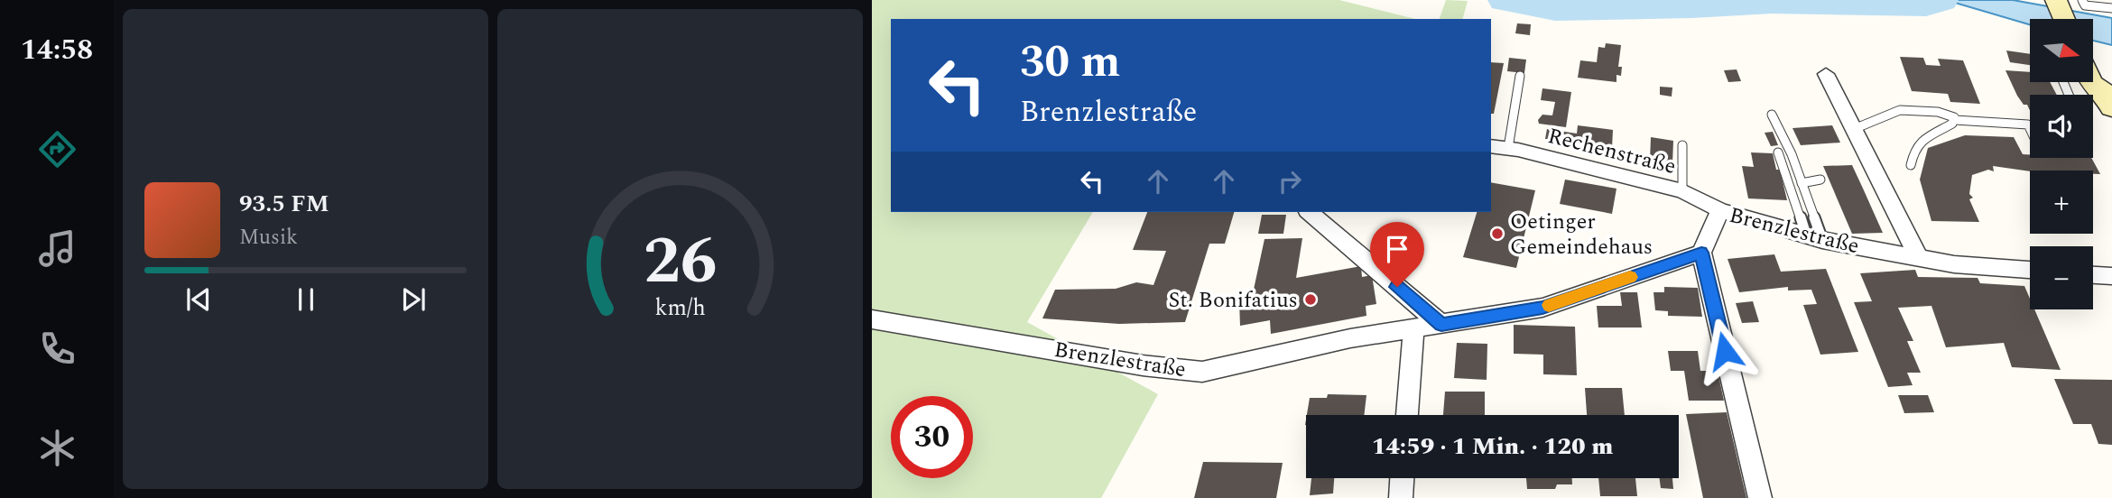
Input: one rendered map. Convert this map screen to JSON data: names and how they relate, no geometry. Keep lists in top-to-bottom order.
{
  "streets": {
    "street": ["Rechenstraße", "Brenzlestraße"]
  },
  "crossings": [
    ["Rechenstraße", "Brenzlestraße"]
  ],
  "places": ["Oetinger Gemeindehaus", "St. Bonifatius"],
  "north": "right",
  "page": {
    "tabs": "14:58",
    "map_buttons": ["+", "−"],
    "turn": ["30 m", "Brenzlestraße"],
    "song": ["93.5 FM", "Musik"],
    "limit": "30",
    "trip": "14:59 · 1 Min. · 120 m",
    "gauge": ["26", "km/h"]
  }
}
